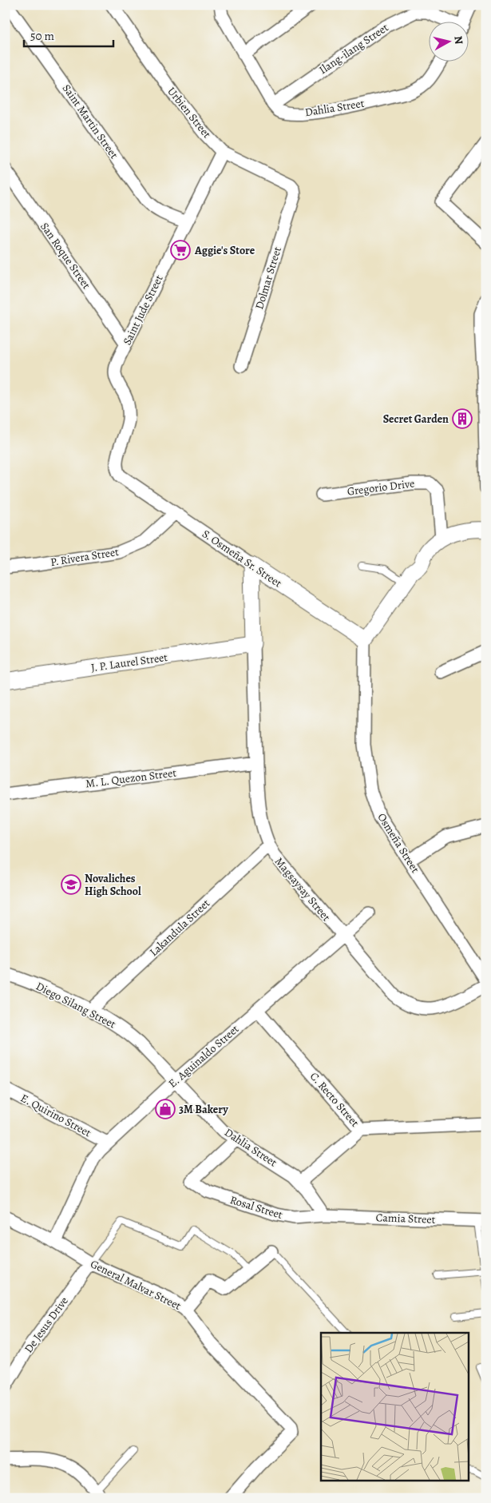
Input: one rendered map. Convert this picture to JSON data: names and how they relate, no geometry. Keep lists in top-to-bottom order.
{
  "streets": {
    "street": [
      "Ilang-ilang Street",
      "Dahlia Street",
      "Urbien Street",
      "Saint Martin Street",
      "San Roque Street",
      "Dolmar Street",
      "Saint Jude Street",
      "Gregorio Drive",
      "P. Rivera Street",
      "S. Osmeña Sr. Street",
      "J. P. Laurel Street",
      "M. L. Quezon Street",
      "Osmeña Street",
      "Magsaysay Street",
      "Lakandula Street",
      "Diego Silang Street",
      "E. Aguinaldo Street",
      "C. Recto Street",
      "E. Quirino Street",
      "Rosal Street",
      "Camia Street",
      "General Malvar Street",
      "De Jesus Drive"
    ]
  },
  "crossings": [
    ["Ilang-ilang Street", "Dahlia Street"],
    ["Dahlia Street", "Diego Silang Street"],
    ["Dahlia Street", "E. Aguinaldo Street"],
    ["Dahlia Street", "Rosal Street"],
    ["Dahlia Street", "Camia Street"],
    ["Urbien Street", "Dolmar Street"],
    ["Urbien Street", "Saint Jude Street"],
    ["Saint Martin Street", "Saint Jude Street"],
    ["San Roque Street", "Saint Jude Street"],
    ["Saint Jude Street", "S. Osmeña Sr. Street"],
    ["P. Rivera Street", "S. Osmeña Sr. Street"],
    ["S. Osmeña Sr. Street", "Osmeña Street"],
    ["S. Osmeña Sr. Street", "Magsaysay Street"],
    ["J. P. Laurel Street", "Magsaysay Street"],
    ["M. L. Quezon Street", "Magsaysay Street"],
    ["Magsaysay Street", "Lakandula Street"],
    ["Magsaysay Street", "E. Aguinaldo Street"],
    ["Lakandula Street", "Diego Silang Street"],
    ["Diego Silang Street", "E. Aguinaldo Street"],
    ["E. Aguinaldo Street", "C. Recto Street"],
    ["E. Aguinaldo Street", "E. Quirino Street"],
    ["E. Aguinaldo Street", "General Malvar Street"],
    ["Rosal Street", "Camia Street"],
    ["General Malvar Street", "De Jesus Drive"]
  ],
  "places": {
    "supermarket": ["Aggie's Store"],
    "building": ["Secret Garden"],
    "school or university": ["Novaliches High School"],
    "shop": ["3M Bakery"]
  },
  "scale_bar": "50 m",
  "north": "right"
}
